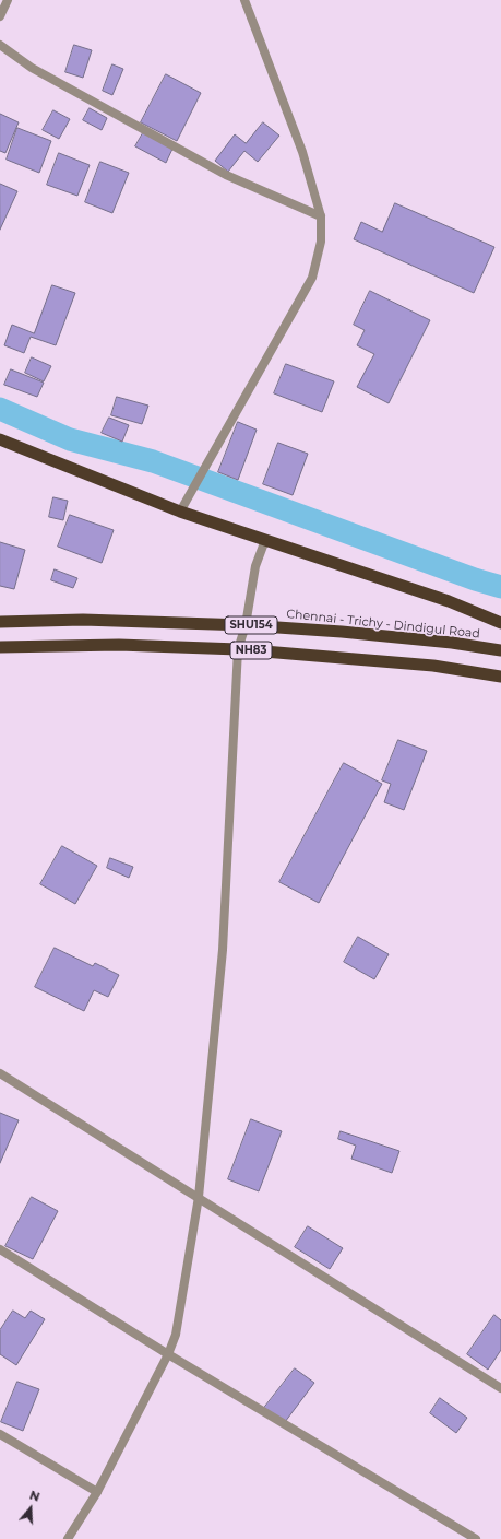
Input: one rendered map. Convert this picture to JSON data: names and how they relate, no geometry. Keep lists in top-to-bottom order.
{
  "streets": {
    "highway": ["Chennai - Trichy - Dindigul Road", "SHU154", "NH83"]
  },
  "north": "top"
}
